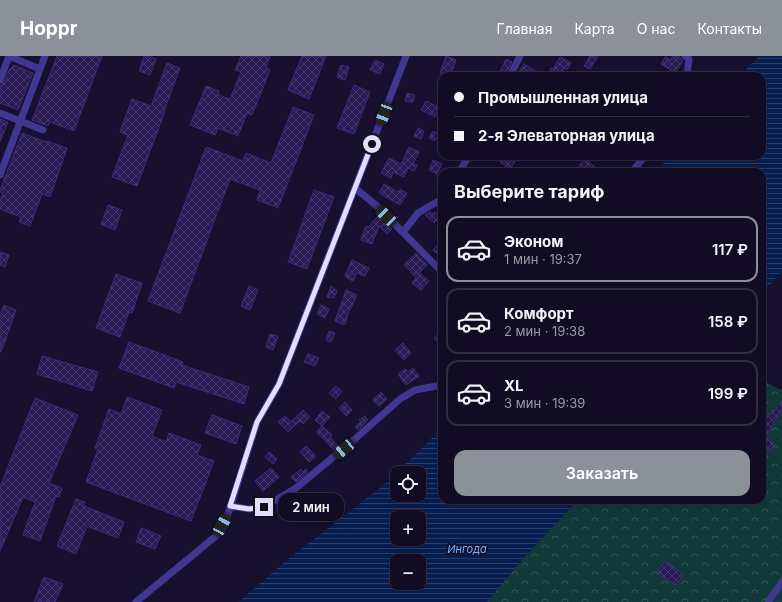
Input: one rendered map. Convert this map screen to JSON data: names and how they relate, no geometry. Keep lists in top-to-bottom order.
{
  "water": ["Ингода"],
  "page": {
    "header": "Hoppr",
    "nav": [
      "Главная",
      "Карта",
      "О нас",
      "Контакты"
    ],
    "banner": ["Промышленная улица", "2-я Элеваторная улица"],
    "heading": "Выберите тариф",
    "list": [
      {
        "name": "Эконом",
        "note": "1 мин · 19:37",
        "value": "117 ₽"
      },
      {
        "name": "Комфорт",
        "note": "2 мин · 19:38",
        "value": "158 ₽"
      },
      {
        "name": "XL",
        "note": "3 мин · 19:39",
        "value": "199 ₽"
      }
    ],
    "buttons": "Заказать",
    "map_buttons": ["+", "−"],
    "bubble": "2 мин"
  }
}
